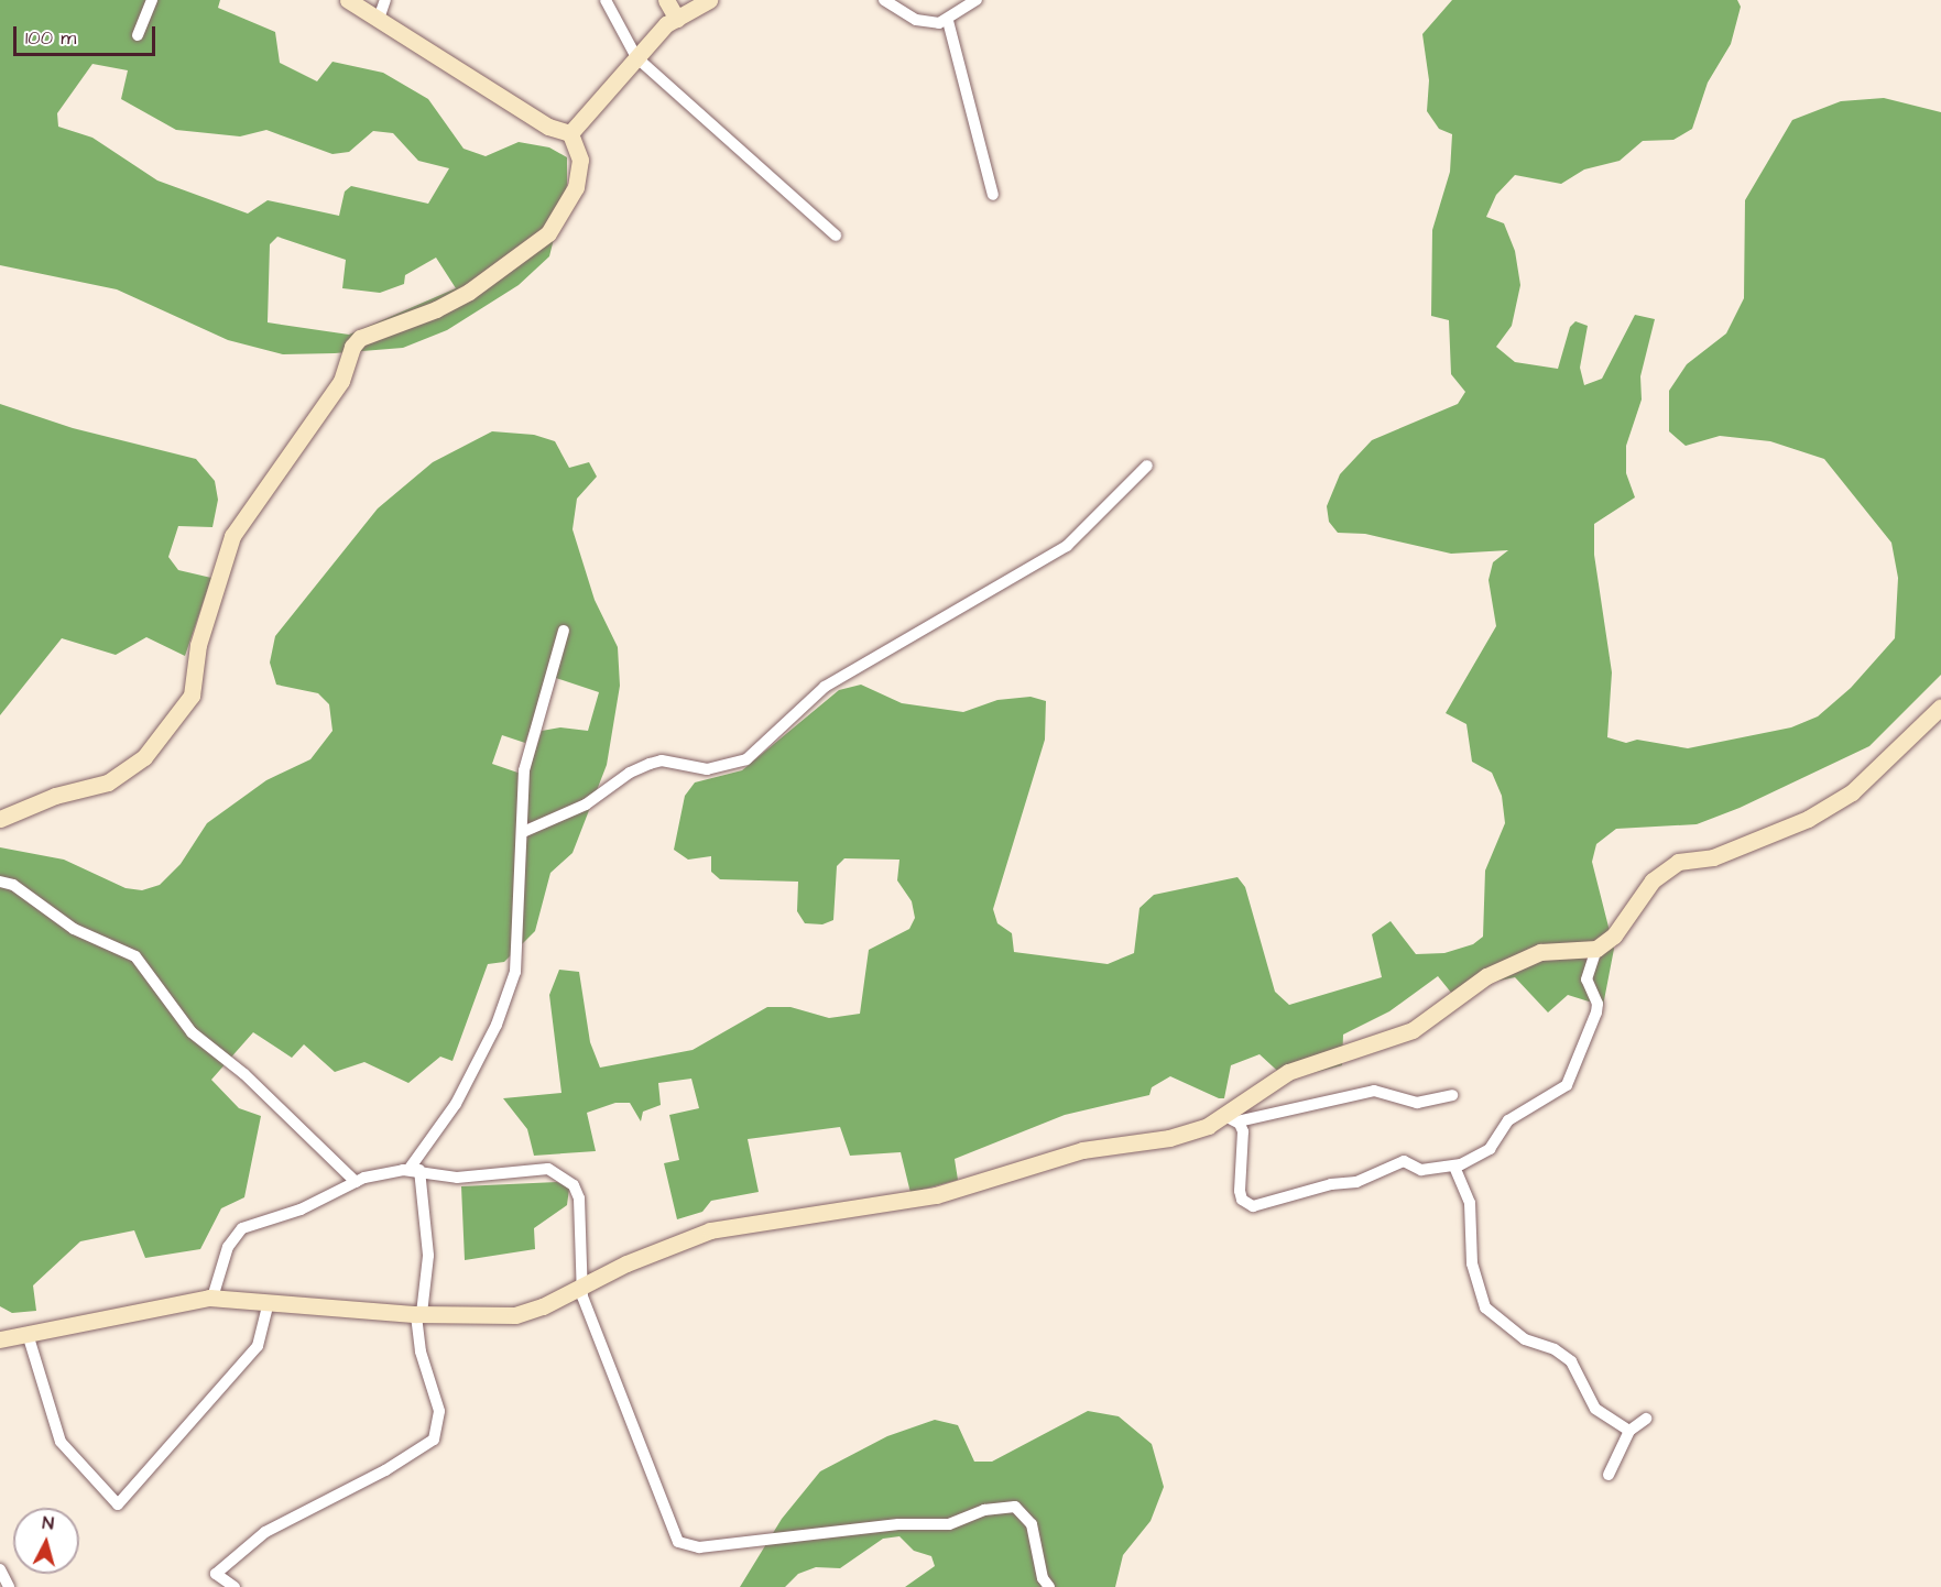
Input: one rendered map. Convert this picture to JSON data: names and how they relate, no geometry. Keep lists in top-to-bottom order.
{
  "scale_bar": "100 m",
  "north": "top"
}
